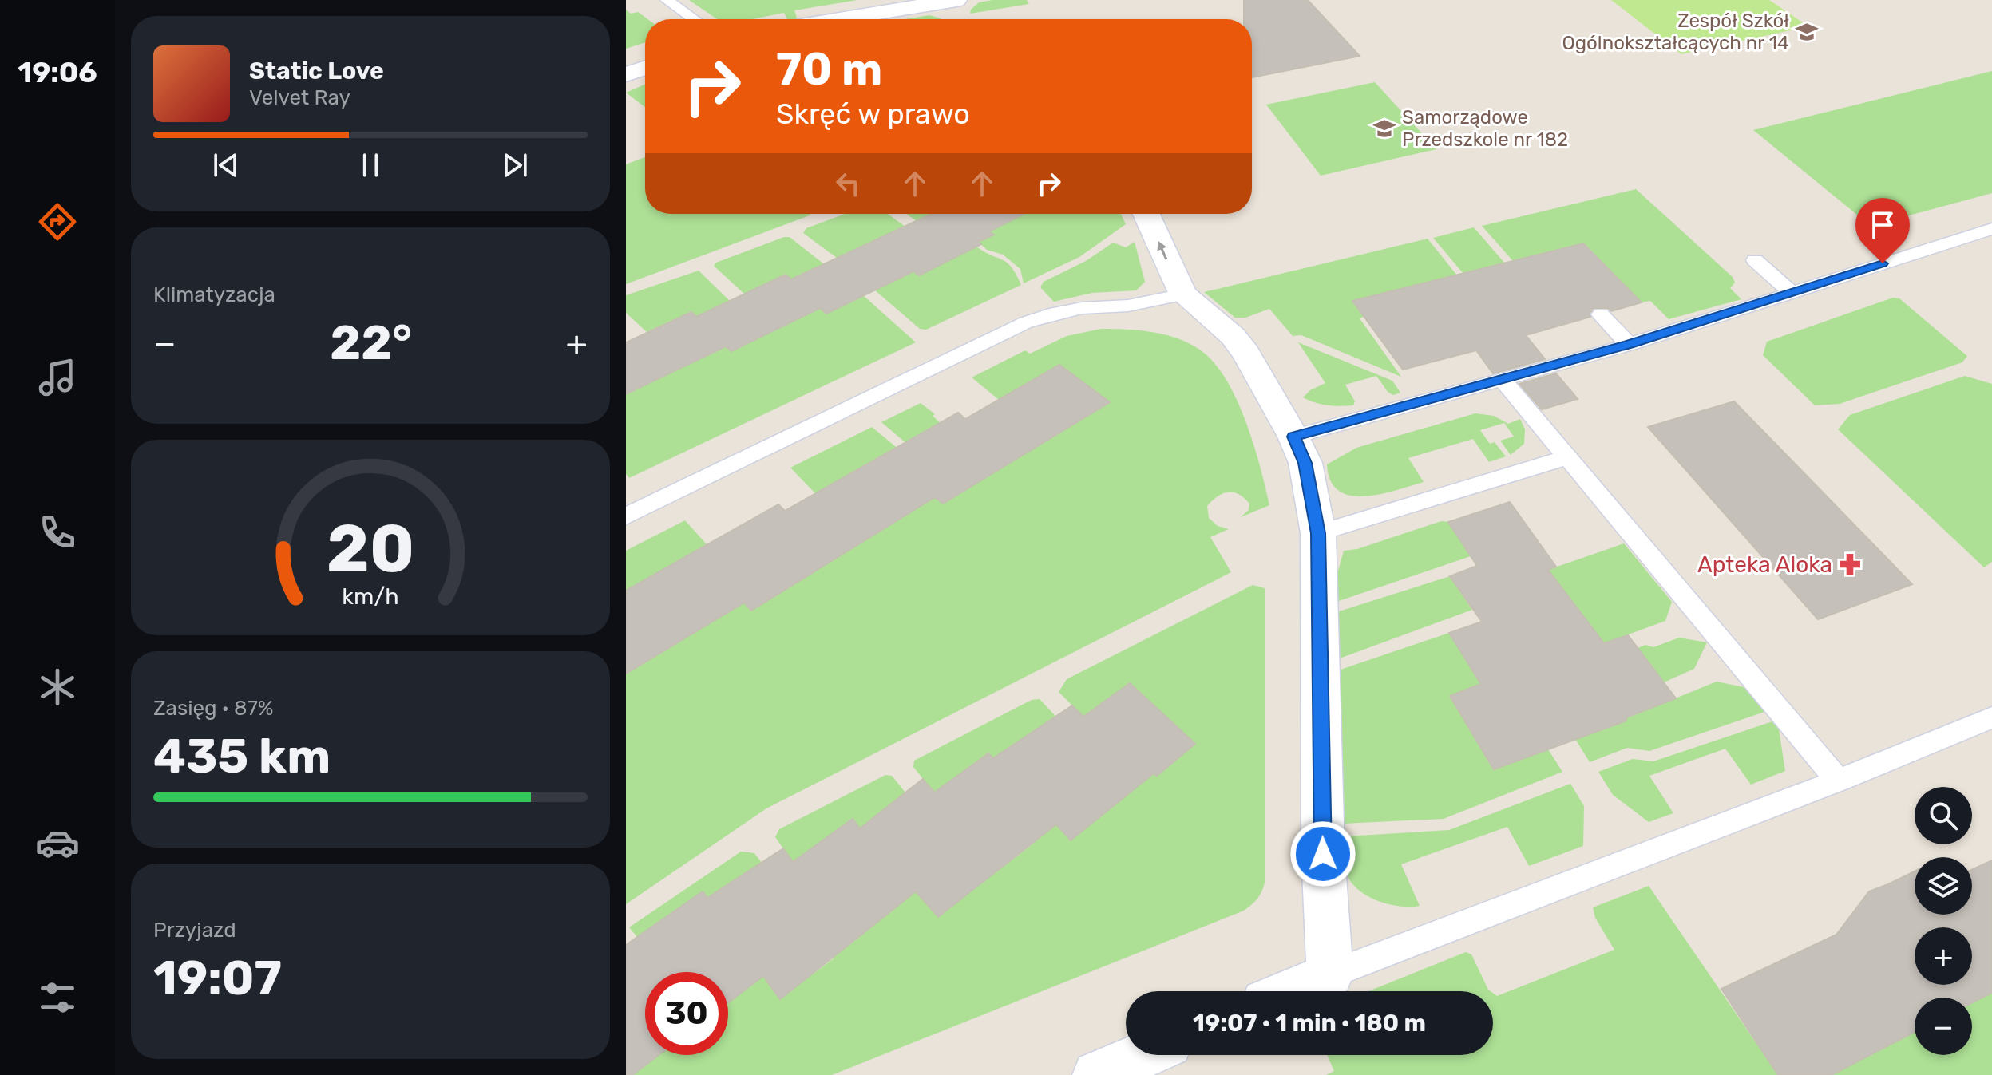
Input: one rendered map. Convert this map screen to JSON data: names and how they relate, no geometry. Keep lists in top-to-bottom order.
{
  "places": {
    "school or university": ["Zespół Szkół Ogólnokształcących nr 14", "Samorządowe Przedszkole nr 182"],
    "pharmacy": ["Apteka Aloka"]
  },
  "page": {
    "tabs": "19:06",
    "turn": ["70 m", "Skręć w prawo"],
    "song": ["Static Love", "Velvet Ray"],
    "tile": [
      "Klimatyzacja",
      ["Zasięg · 87%", "435 km"],
      ["Przyjazd", "19:07"]
    ],
    "heat": ["−", "22°", "+"],
    "map_buttons": ["+", "−"],
    "limit": "30",
    "trip": "19:07 · 1 min · 180 m",
    "gauge": ["20", "km/h"]
  }
}
